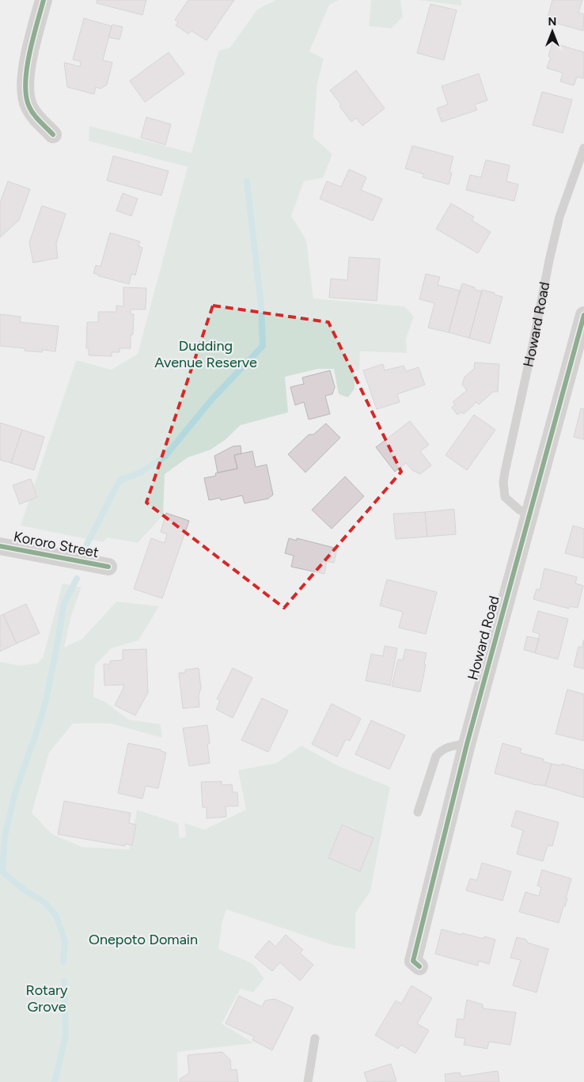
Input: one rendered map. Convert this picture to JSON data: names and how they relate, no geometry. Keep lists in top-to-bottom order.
{
  "streets": {
    "street": ["Howard Road", "Kororo Street"]
  },
  "parks": ["Dudding Avenue Reserve", "Onepoto Domain", "Rotary Grove"],
  "north": "top"
}
